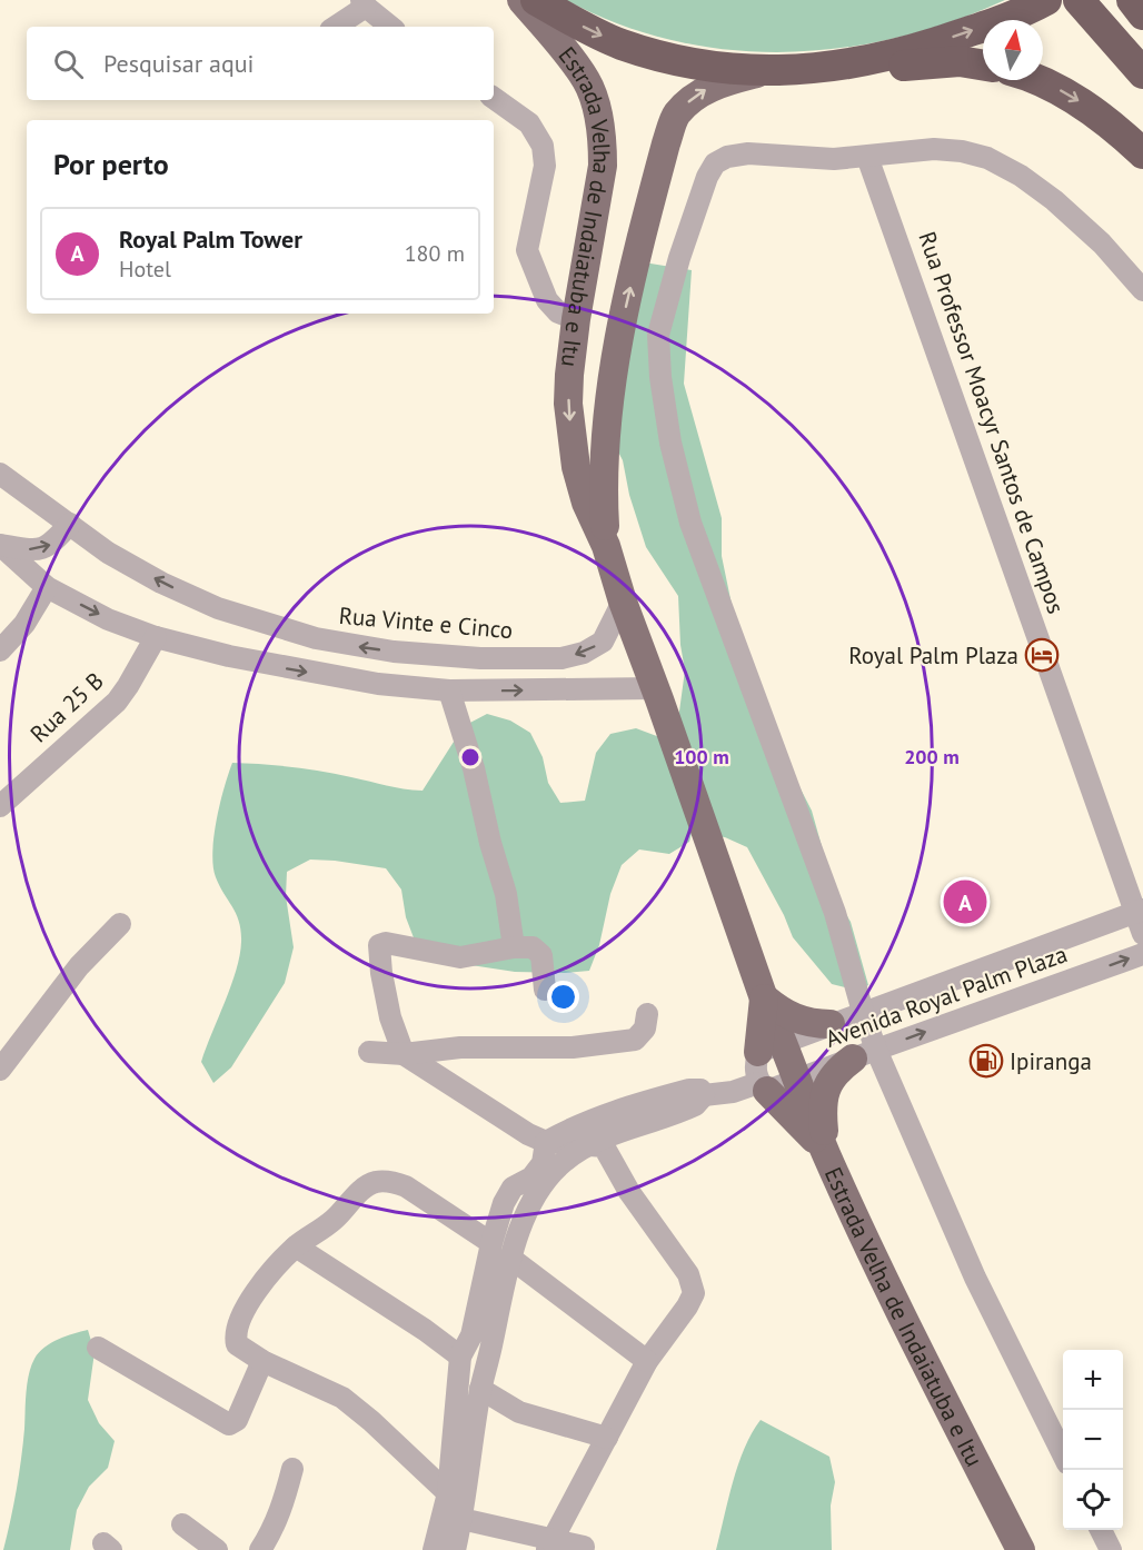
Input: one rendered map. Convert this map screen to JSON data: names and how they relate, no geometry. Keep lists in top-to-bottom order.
{
  "streets": {
    "main road": ["Estrada Velha de Indaiatuba e Itu"],
    "street": [
      "Rua Professor Moacyr Santos de Campos",
      "Rua Vinte e Cinco",
      "Rua 25 B",
      "Avenida Royal Palm Plaza"
    ]
  },
  "crossings": [
    ["Estrada Velha de Indaiatuba e Itu", "Rua Vinte e Cinco"],
    ["Estrada Velha de Indaiatuba e Itu", "Avenida Royal Palm Plaza"],
    ["Rua Professor Moacyr Santos de Campos", "Avenida Royal Palm Plaza"]
  ],
  "places": {
    "hotel": ["Royal Palm Plaza"],
    "fuel station": ["Ipiranga"]
  },
  "north": "top",
  "page": {
    "search": "Pesquisar aqui",
    "heading": "Por perto",
    "list": [
      {
        "mark": "A",
        "name": "Royal Palm Tower",
        "note": "Hotel",
        "value": "180 m"
      }
    ],
    "pins": "A",
    "map_buttons": ["+", "−"]
  },
  "rings": ["100 m", "200 m"]
}
